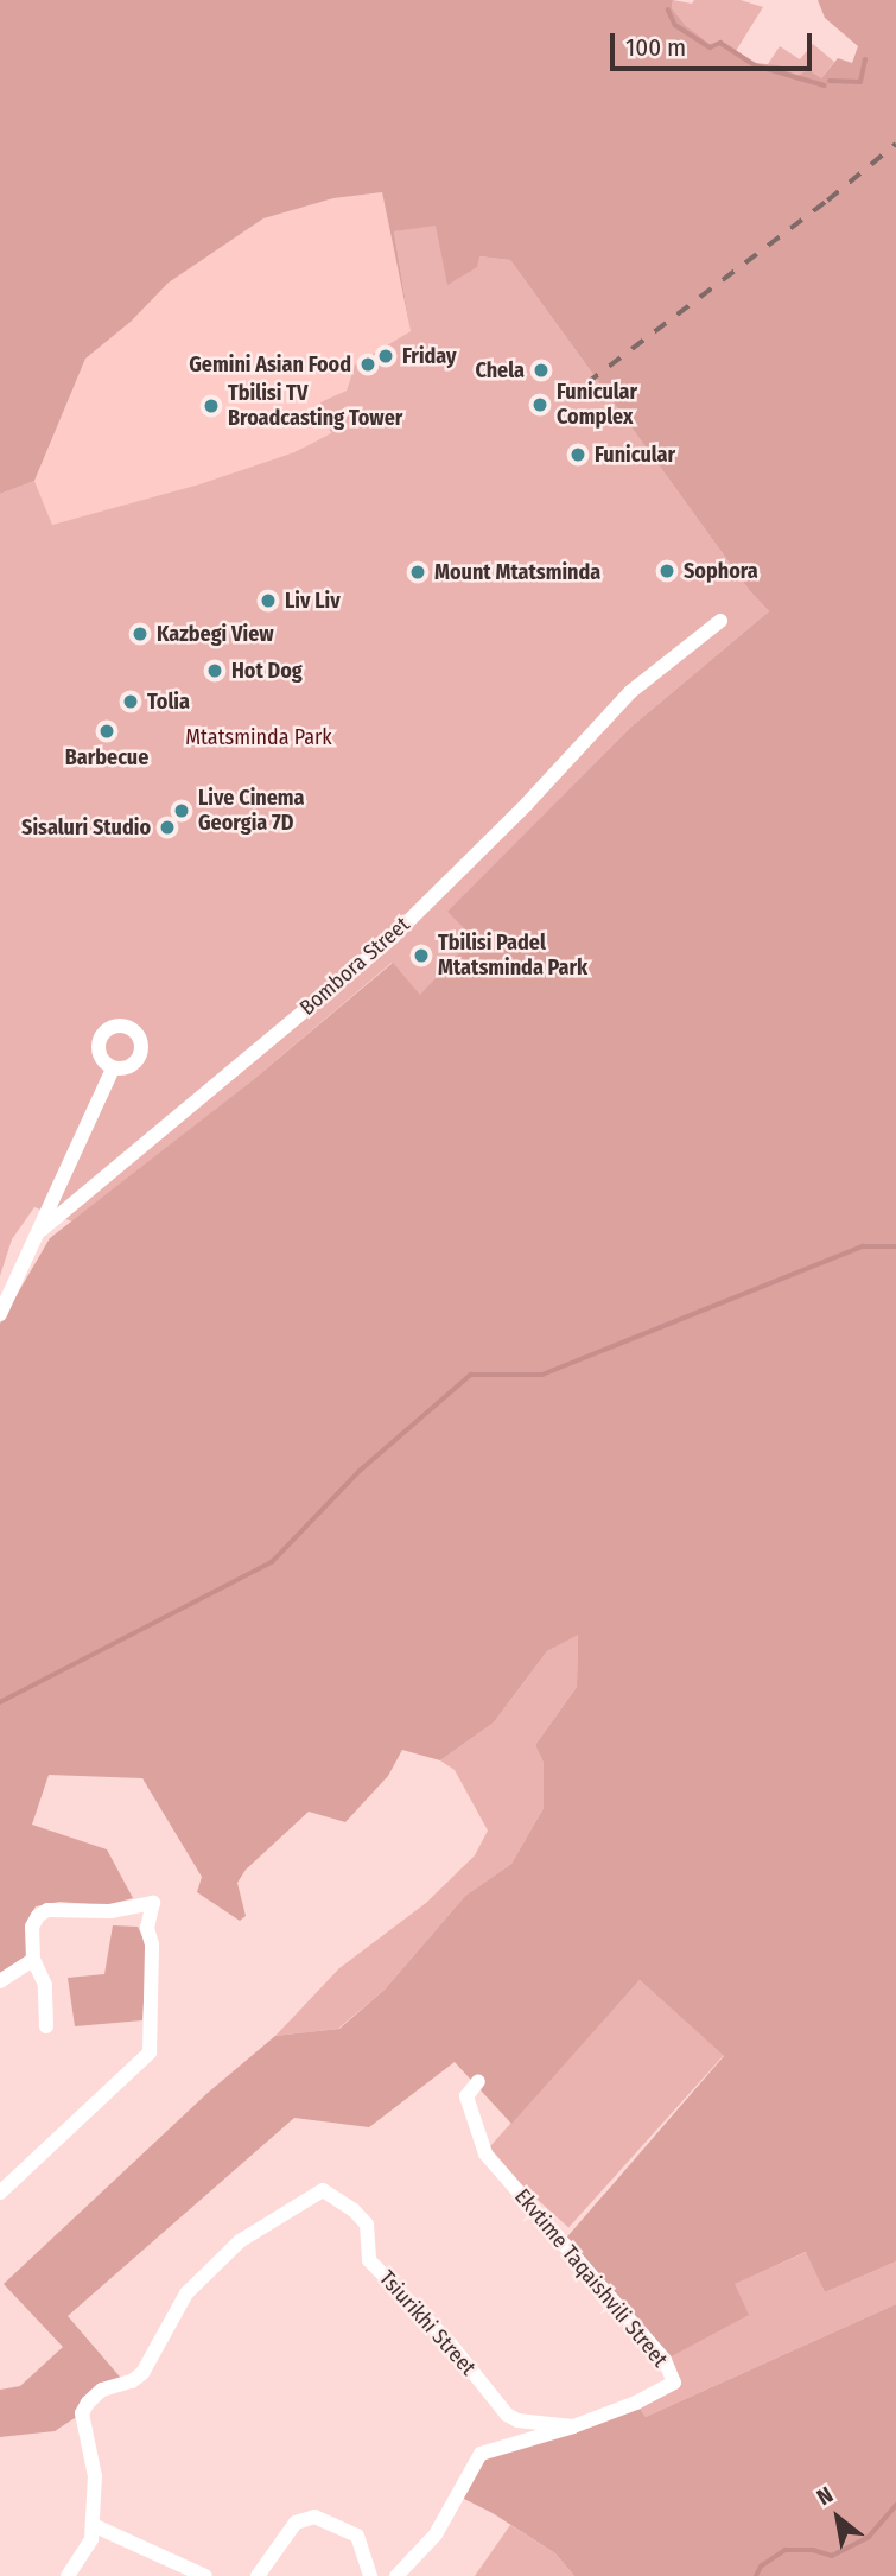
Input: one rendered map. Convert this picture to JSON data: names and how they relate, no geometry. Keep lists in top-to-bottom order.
{
  "streets": {
    "street": ["Bombora Street", "Ekvtime Taqaishvili Street", "Tsiurikhi Street"]
  },
  "crossings": [
    ["Ekvtime Taqaishvili Street", "Tsiurikhi Street"]
  ],
  "parks": ["Mtatsminda Park"],
  "places": [
    "Friday",
    "Gemini Asian Food",
    "Chela",
    "Funicular Complex",
    "Tbilisi TV Broadcasting Tower",
    "Funicular",
    "Sophora",
    "Mount Mtatsminda",
    "Liv Liv",
    "Kazbegi View",
    "Hot Dog",
    "Tolia",
    "Barbecue",
    "Live Cinema Georgia 7D",
    "Sisaluri Studio",
    "Tbilisi Padel Mtatsminda Park"
  ],
  "scale_bar": "100 m",
  "north": "top left"
}
